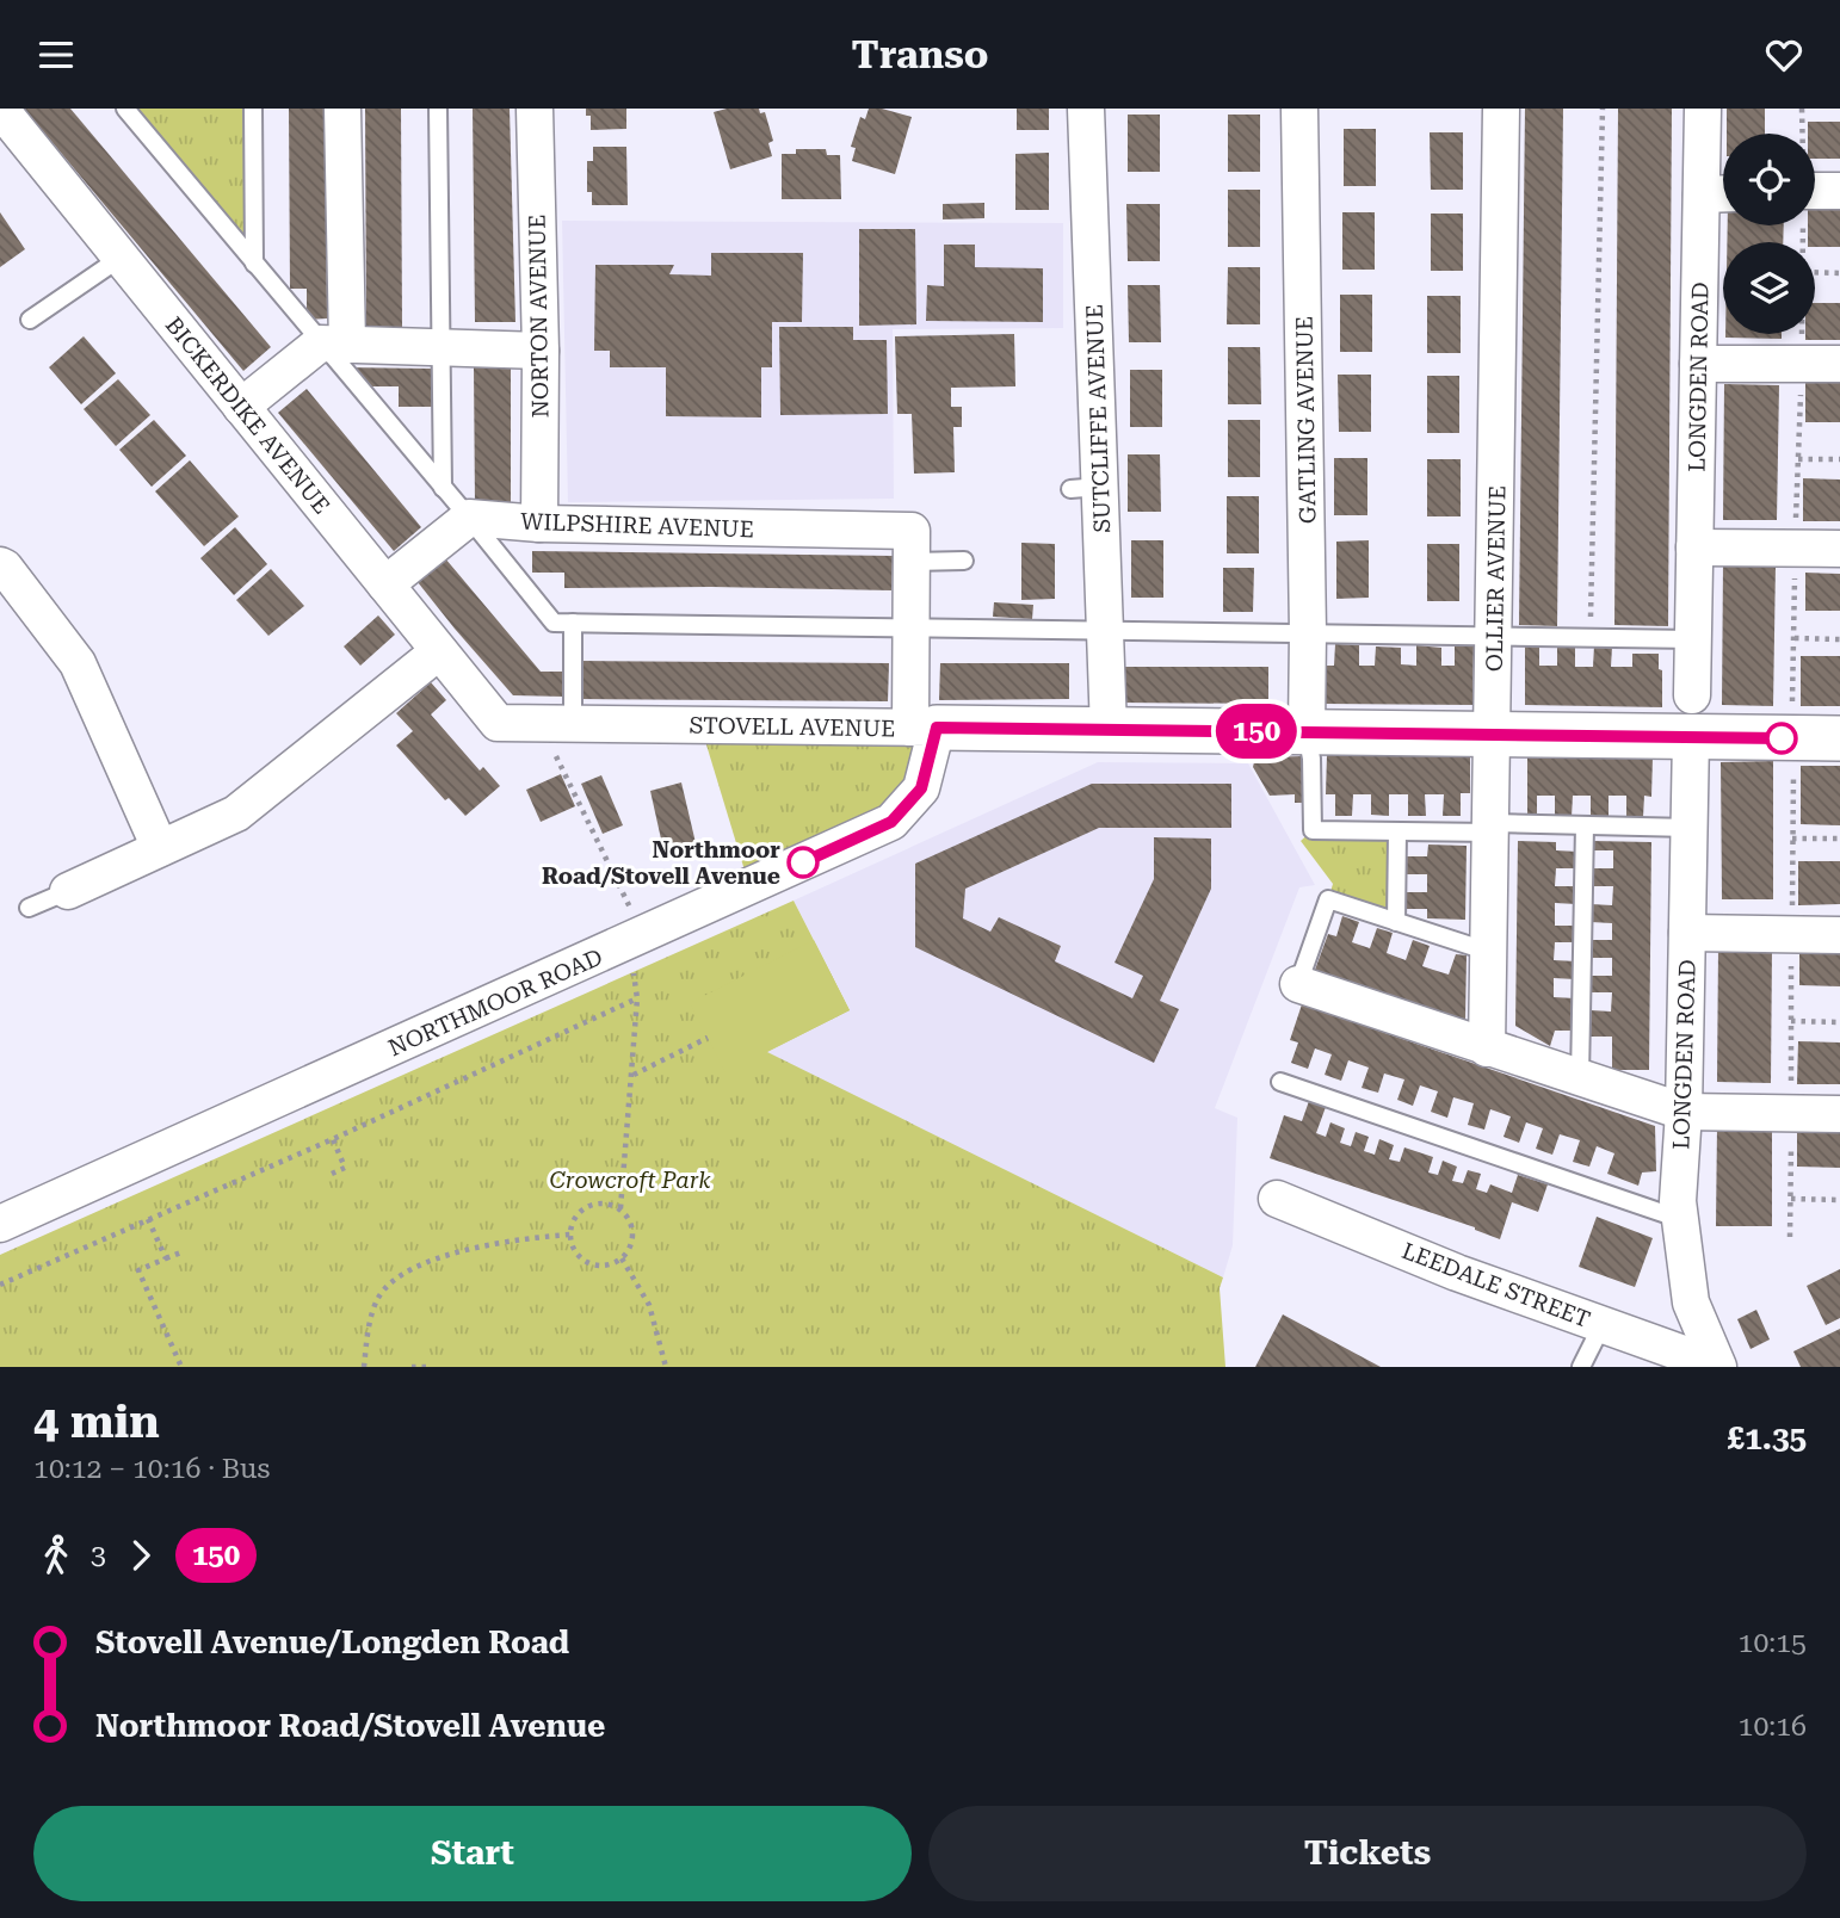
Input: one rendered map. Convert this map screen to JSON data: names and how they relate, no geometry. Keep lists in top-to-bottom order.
{
  "streets": {
    "street": [
      "NORTON AVENUE",
      "LONGDEN ROAD",
      "BICKERDIKE AVENUE",
      "SUTCLIFFE AVENUE",
      "GATLING AVENUE",
      "WILPSHIRE AVENUE",
      "OLLIER AVENUE",
      "STOVELL AVENUE",
      "NORTHMOOR ROAD",
      "LEEDALE STREET"
    ]
  },
  "crossings": [
    ["NORTON AVENUE", "WILPSHIRE AVENUE"],
    ["LONGDEN ROAD", "STOVELL AVENUE"],
    ["LONGDEN ROAD", "LEEDALE STREET"],
    ["BICKERDIKE AVENUE", "STOVELL AVENUE"],
    ["SUTCLIFFE AVENUE", "STOVELL AVENUE"],
    ["GATLING AVENUE", "STOVELL AVENUE"],
    ["WILPSHIRE AVENUE", "NORTHMOOR ROAD"],
    ["OLLIER AVENUE", "STOVELL AVENUE"],
    ["STOVELL AVENUE", "NORTHMOOR ROAD"]
  ],
  "parks": ["Crowcroft Park"],
  "places": ["Northmoor Road/Stovell Avenue"],
  "lines": ["bus line 150"],
  "page": {
    "header": "Transo",
    "on_map": "150",
    "heading": ["4 min", "10:12 – 10:16 · Bus", "£1.35"],
    "legs": ["3", "150"],
    "list": [
      {
        "name": "Stovell Avenue/Longden Road",
        "value": "10:15"
      },
      {
        "name": "Northmoor Road/Stovell Avenue",
        "value": "10:16"
      }
    ],
    "buttons": ["Start", "Tickets"]
  }
}
